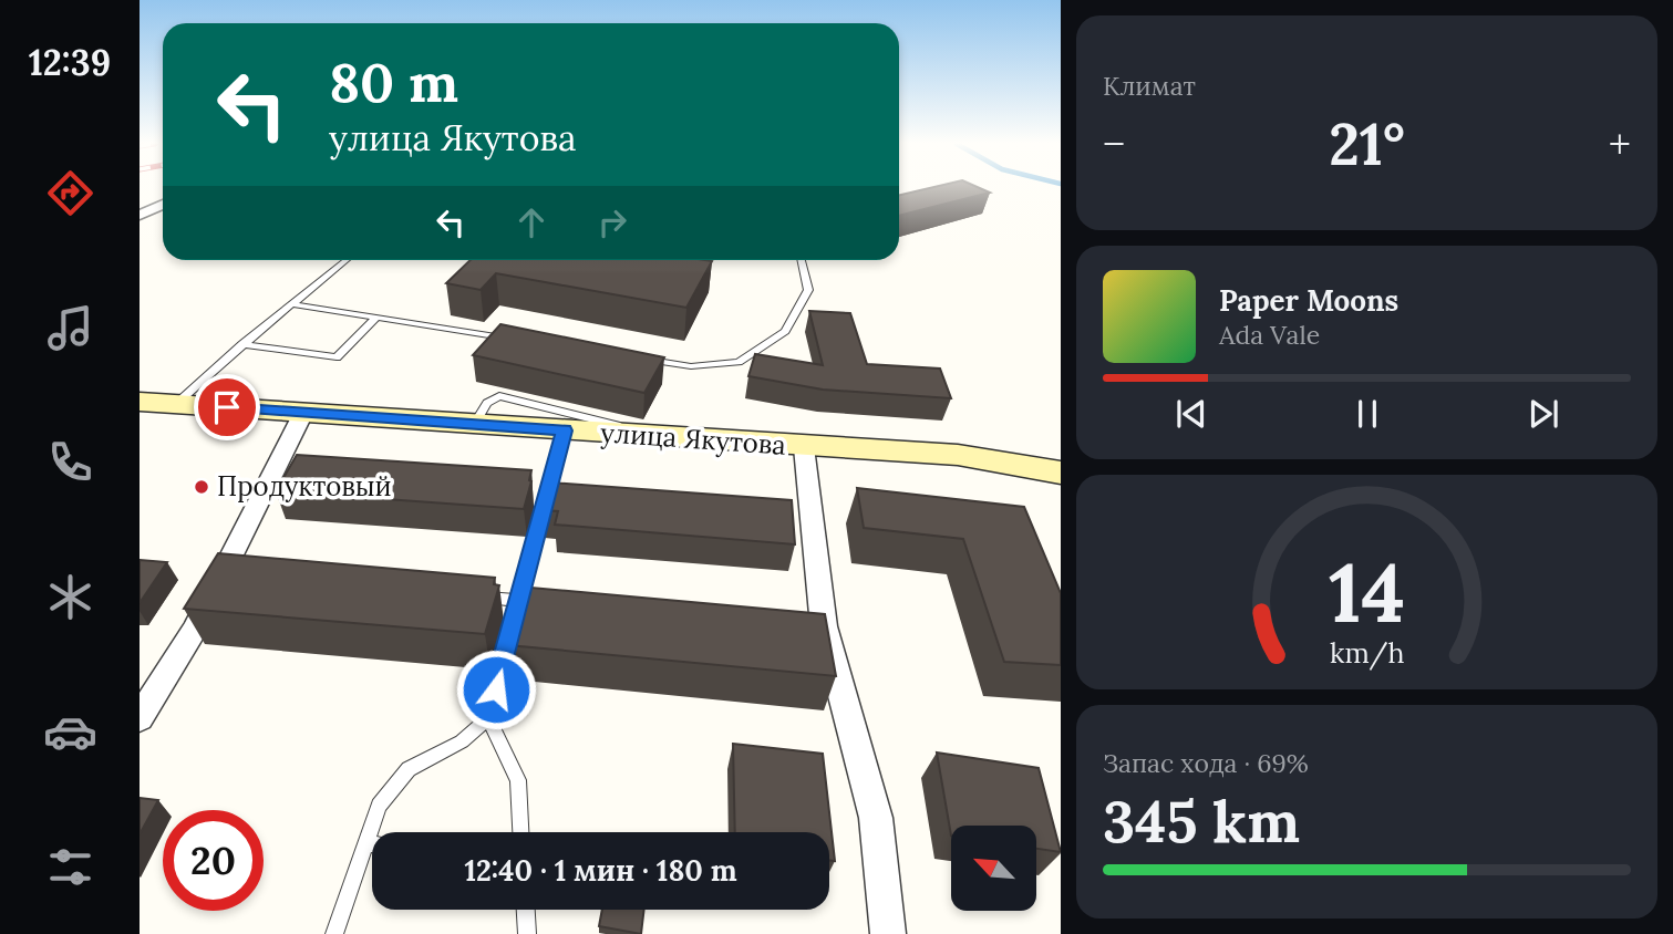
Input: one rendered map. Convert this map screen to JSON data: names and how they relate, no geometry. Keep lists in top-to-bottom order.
{
  "streets": {
    "street": ["улица Якутова"]
  },
  "places": ["Продуктовый"],
  "north": "top left",
  "page": {
    "tabs": "12:39",
    "tile": [
      "Климат",
      ["Запас хода · 69%", "345 km"]
    ],
    "turn": ["80 m", "улица Якутова"],
    "heat": ["−", "21°", "+"],
    "song": ["Paper Moons", "Ada Vale"],
    "limit": "20",
    "trip": "12:40 · 1 мин · 180 m",
    "gauge": ["14", "km/h"]
  }
}
